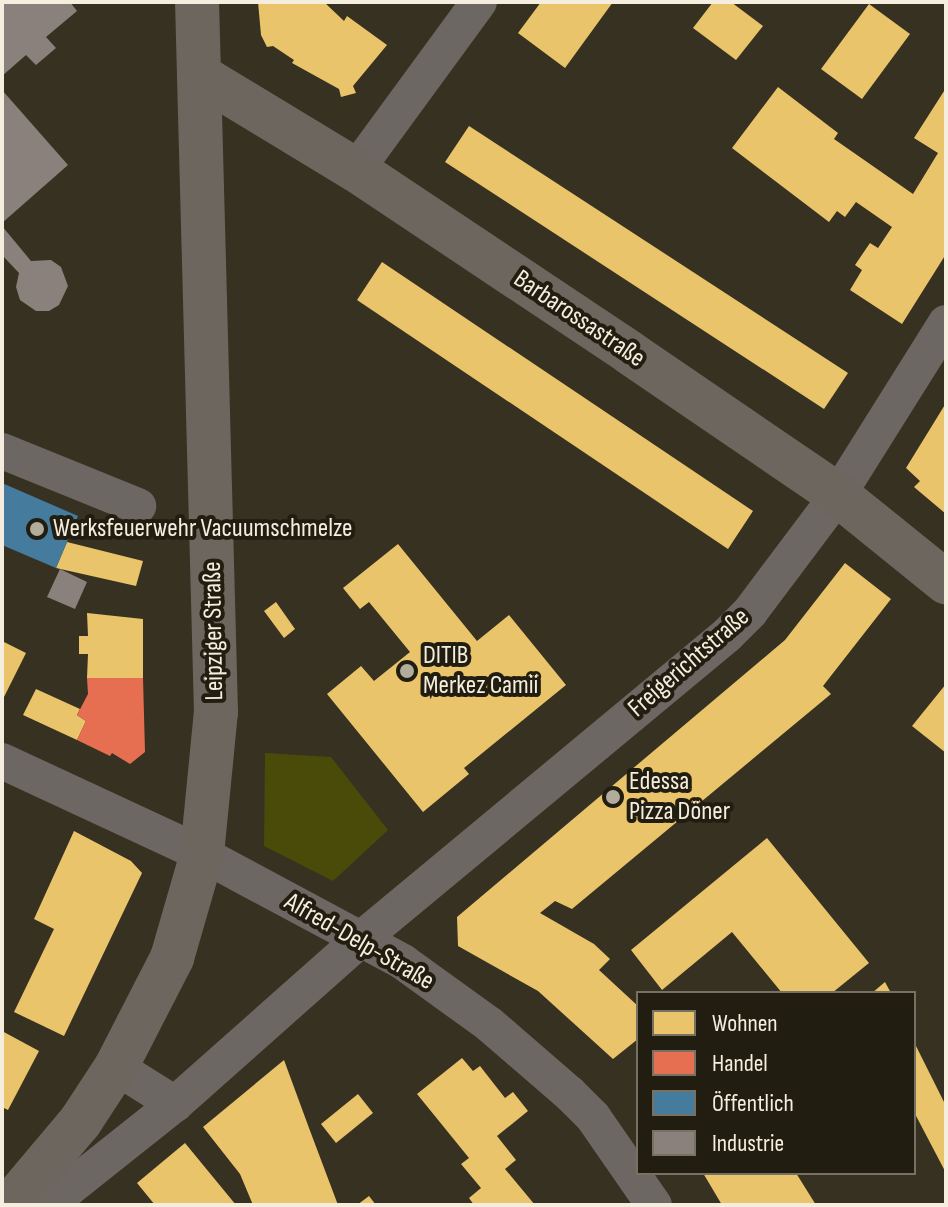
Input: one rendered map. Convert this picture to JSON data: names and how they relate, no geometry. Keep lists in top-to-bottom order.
{
  "streets": {
    "main road": ["Barbarossastraße", "Leipziger Straße"],
    "street": ["Freigerichtstraße", "Alfred-Delp-Straße"]
  },
  "crossings": [
    ["Barbarossastraße", "Leipziger Straße"],
    ["Barbarossastraße", "Freigerichtstraße"],
    ["Leipziger Straße", "Alfred-Delp-Straße"],
    ["Freigerichtstraße", "Alfred-Delp-Straße"]
  ],
  "places": ["Werksfeuerwehr Vacuumschmelze", "DITIB Merkez Camii", "Edessa Pizza Döner"],
  "legend": [
    "Wohnen",
    "Handel",
    "Öffentlich",
    "Industrie"
  ]
}
